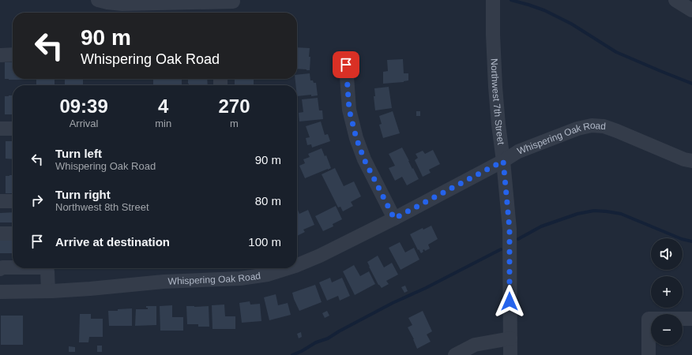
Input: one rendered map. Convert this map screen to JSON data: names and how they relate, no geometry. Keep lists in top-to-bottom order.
{
  "streets": {
    "street": ["Northwest 7th Street", "Whispering Oak Road"]
  },
  "crossings": [
    ["Northwest 7th Street", "Whispering Oak Road"]
  ],
  "page": {
    "turn": ["90 m", "Whispering Oak Road"],
    "eta": [
      "09:39",
      "Arrival",
      "4",
      "min",
      "270",
      "m"
    ],
    "list": [
      {
        "name": "Turn left",
        "note": "Whispering Oak Road",
        "value": "90 m"
      },
      {
        "name": "Turn right",
        "note": "Northwest 8th Street",
        "value": "80 m"
      },
      {
        "name": "Arrive at destination",
        "value": "100 m"
      }
    ],
    "map_buttons": ["+", "−"]
  }
}
